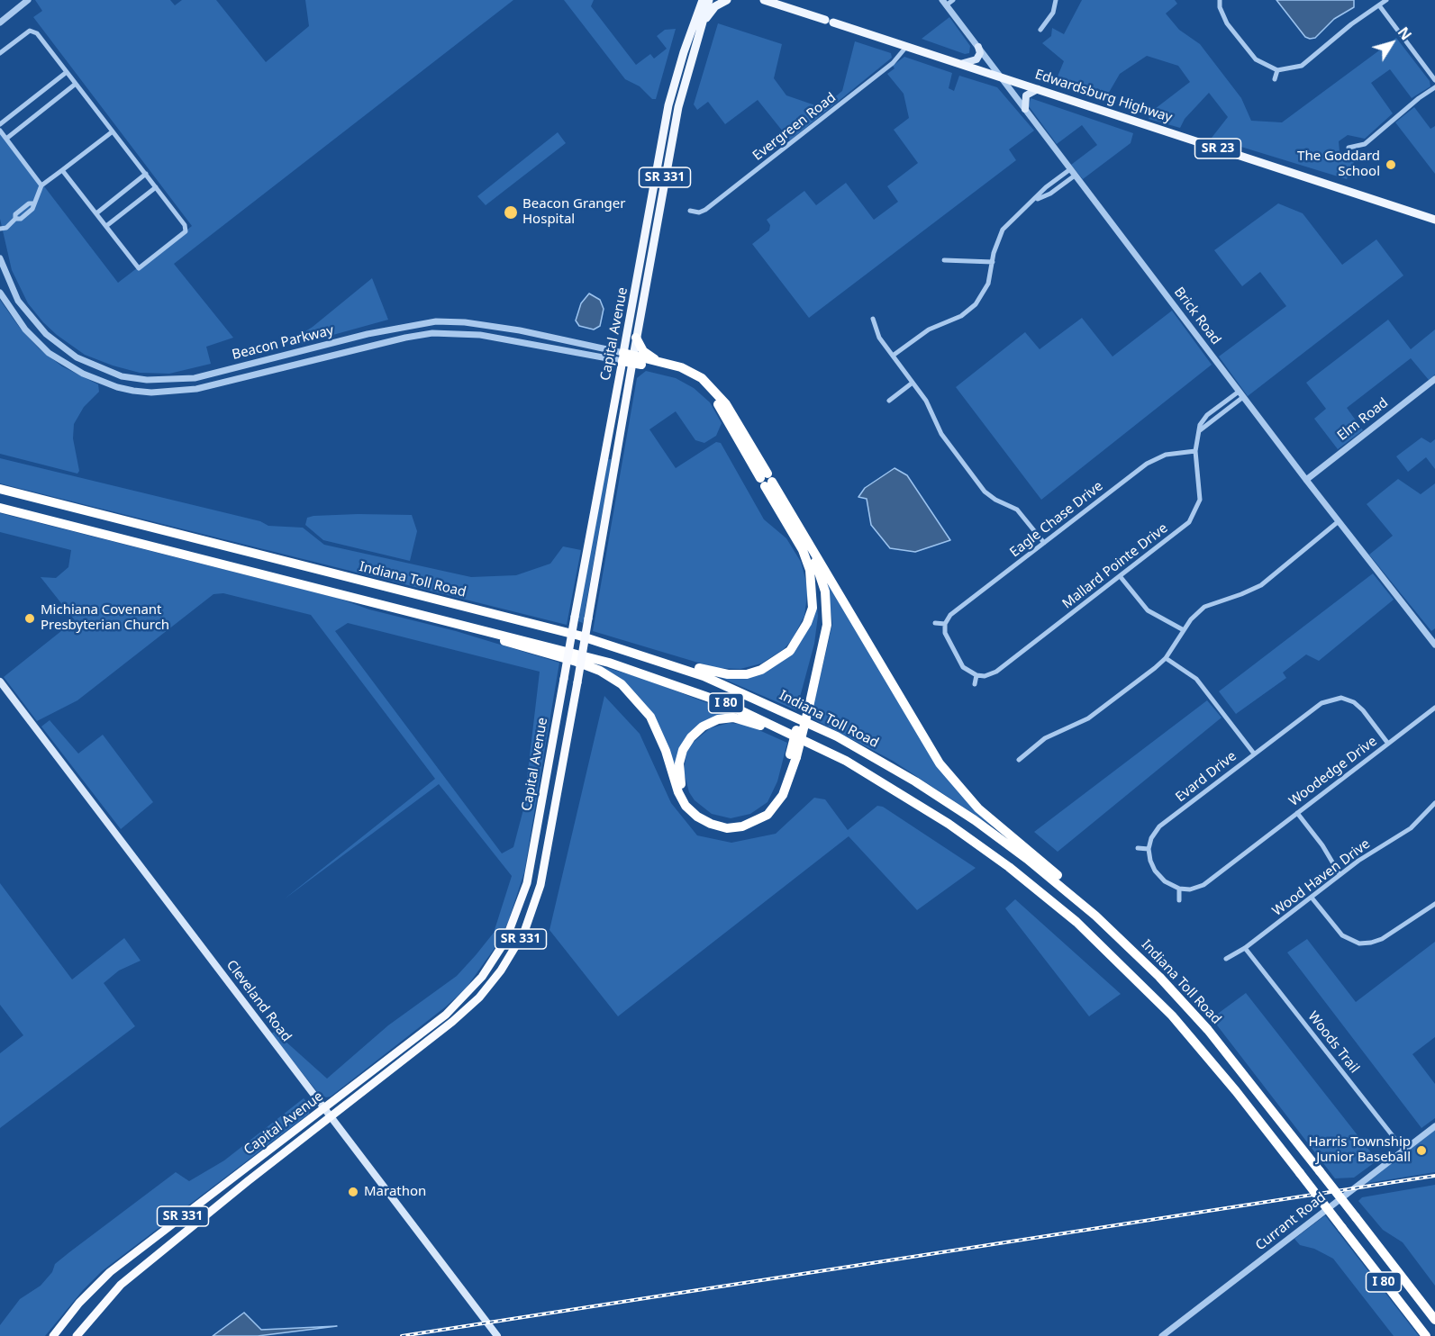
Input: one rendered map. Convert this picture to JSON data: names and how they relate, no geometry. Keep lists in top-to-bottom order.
{
  "streets": {
    "highway": [
      "SR 331",
      "Capital Avenue",
      "Indiana Toll Road",
      "I 80"
    ],
    "main road": ["Edwardsburg Highway", "SR 23", "Cleveland Road"],
    "street": [
      "Evergreen Road",
      "Brick Road",
      "Beacon Parkway",
      "Elm Road",
      "Eagle Chase Drive",
      "Mallard Pointe Drive",
      "Woodedge Drive",
      "Evard Drive",
      "Wood Haven Drive",
      "Woods Trail",
      "Currant Road"
    ]
  },
  "crossings": [
    ["Edwardsburg Highway", "Evergreen Road"],
    ["Edwardsburg Highway", "Brick Road"],
    ["Brick Road", "Elm Road"],
    ["Brick Road", "Mallard Pointe Drive"],
    ["Capital Avenue", "Beacon Parkway"],
    ["Capital Avenue", "Cleveland Road"],
    ["Eagle Chase Drive", "Mallard Pointe Drive"],
    ["Woodedge Drive", "Evard Drive"],
    ["Wood Haven Drive", "Woods Trail"],
    ["Woods Trail", "Currant Road"]
  ],
  "places": [
    "The Goddard School",
    "Beacon Granger Hospital",
    "Michiana Covenant Presbyterian Church",
    "Harris Township Junior Baseball",
    "Marathon"
  ],
  "north": "top right"
}
